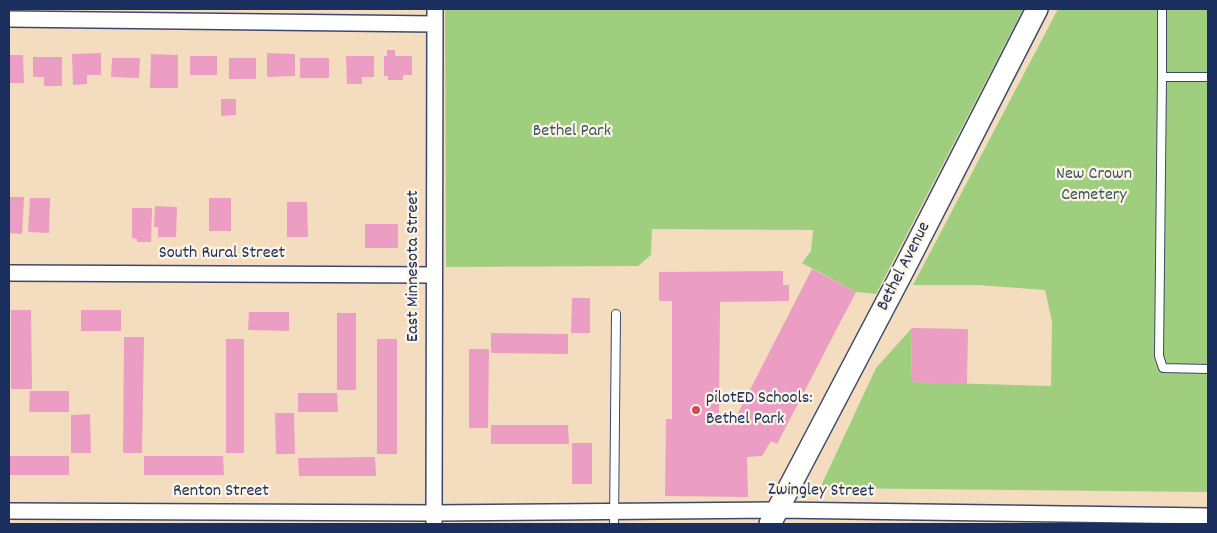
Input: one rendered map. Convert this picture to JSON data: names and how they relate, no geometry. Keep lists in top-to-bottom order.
{
  "streets": {
    "street": [
      "South Rural Street",
      "East Minnesota Street",
      "Bethel Avenue",
      "Zwingley Street",
      "Renton Street"
    ]
  },
  "crossings": [
    ["South Rural Street", "East Minnesota Street"],
    ["East Minnesota Street", "Zwingley Street"],
    ["East Minnesota Street", "Renton Street"],
    ["Bethel Avenue", "Zwingley Street"],
    ["Zwingley Street", "Renton Street"]
  ],
  "parks": ["Bethel Park", "New Crown Cemetery"],
  "places": ["pilotED Schools: Bethel Park"]
}
